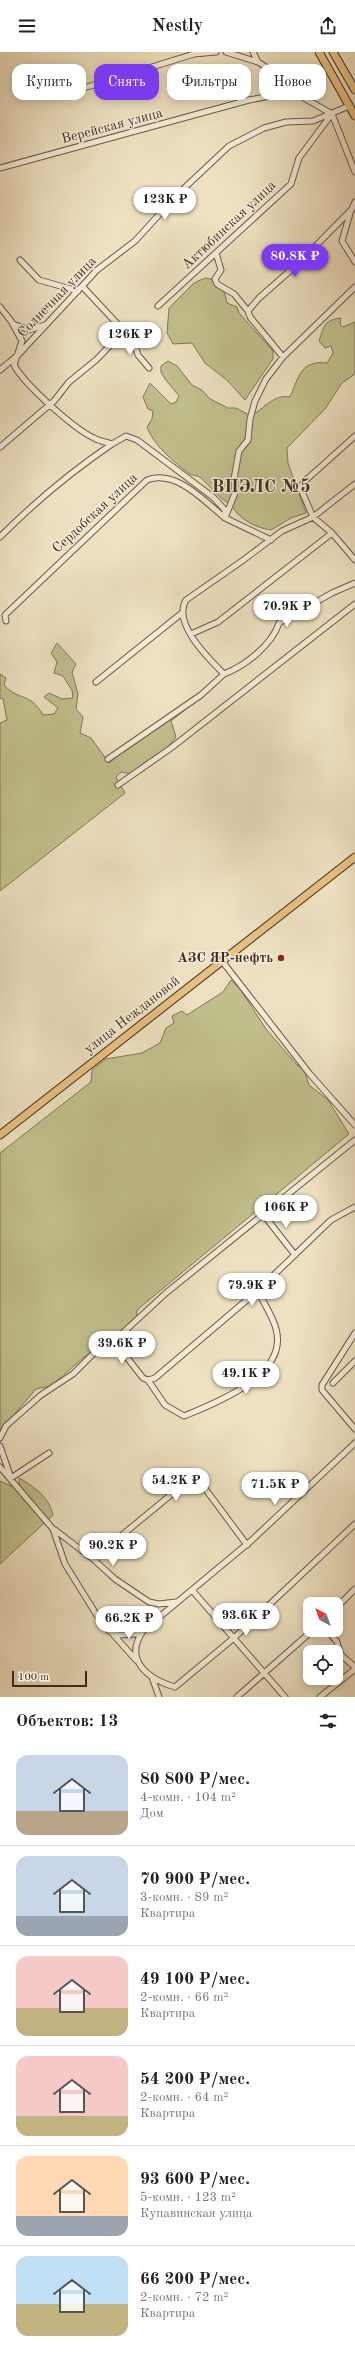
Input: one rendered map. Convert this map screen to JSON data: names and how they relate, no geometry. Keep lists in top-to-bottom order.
{
  "streets": {
    "highway": ["улица Неждановой"],
    "street": [
      "Верейская улица",
      "Актюбинская улица",
      "Солнечная улица",
      "Сердобская улица"
    ]
  },
  "crossings": [
    ["Актюбинская улица", "Солнечная улица"]
  ],
  "districts": ["ВПЭЛС №5"],
  "places": ["АЗС ЯР-нефть"],
  "scale_bar": "100 m",
  "north": "top left",
  "page": {
    "header": "Nestly",
    "chip": [
      "Купить",
      "Снять",
      "Фильтры",
      "Новое"
    ],
    "price": [
      "123K ₽",
      "80.8K ₽",
      "126K ₽",
      "70.9K ₽",
      "106K ₽",
      "79.9K ₽",
      "39.6K ₽",
      "49.1K ₽",
      "54.2K ₽",
      "71.5K ₽",
      "90.2K ₽",
      "93.6K ₽",
      "66.2K ₽"
    ],
    "scale": "100 m",
    "heading": "Объектов: 13",
    "list": [
      {
        "name": "80 800 ₽/мес.",
        "note": "4-комн. · 104 m² · Дом"
      },
      {
        "name": "70 900 ₽/мес.",
        "note": "3-комн. · 89 m² · Квартира"
      },
      {
        "name": "49 100 ₽/мес.",
        "note": "2-комн. · 66 m² · Квартира"
      },
      {
        "name": "54 200 ₽/мес.",
        "note": "2-комн. · 64 m² · Квартира"
      },
      {
        "name": "93 600 ₽/мес.",
        "note": "5-комн. · 123 m² · Купавинская улица"
      },
      {
        "name": "66 200 ₽/мес.",
        "note": "2-комн. · 72 m² · Квартира"
      }
    ]
  }
}
